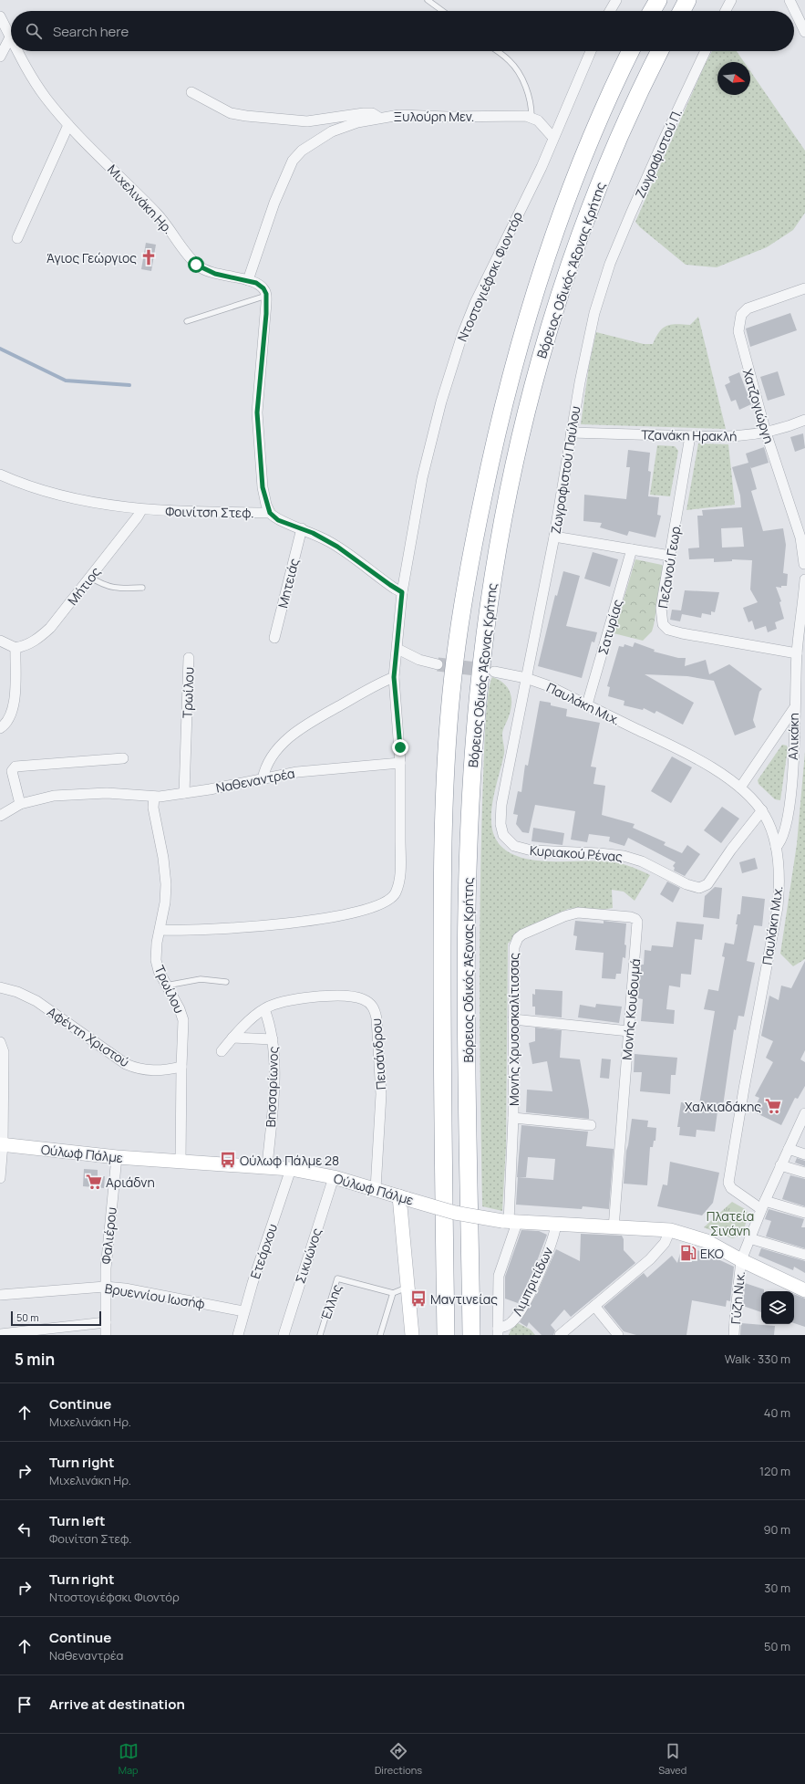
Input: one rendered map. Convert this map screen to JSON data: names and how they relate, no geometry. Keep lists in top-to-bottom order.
{
  "streets": {
    "highway": ["Βόρειος Οδικός Άξονας Κρήτης"],
    "street": [
      "Ξυλούρη Μεν.",
      "Ζωγραφιστού Π.",
      "Μιχελινάκη Ηρ.",
      "Ντοστογιέφσκι Φιοντόρ",
      "Χατζογιώργη",
      "Τζανάκη Ηρακλή",
      "Ζωγραφιστού Παύλου",
      "Φοινίτση Στεφ.",
      "Πεζανού Γεωρ.",
      "Μητειάς",
      "Μήτιος",
      "Σατυρίας",
      "Τρωίλου",
      "Παυλάκη Μιχ.",
      "Αλικάκη",
      "Ναθεναντρέα",
      "Κυριακού Ρένας",
      "Μονής Κουδουμά",
      "Μονής Χρυσοσκαλίτισσας",
      "Αφέντη Χριστού",
      "Πεισάνδρου",
      "Βησσαρίωνος",
      "Ούλωφ Πάλμε",
      "Φαλιέρου",
      "Ετεάρχου",
      "Σικυώνος",
      "Λιμπριτίδων",
      "Βρυεννίου Ιωσήφ",
      "Γύζη Νικ."
    ],
    "lane": ["Έλλης"]
  },
  "crossings": [
    ["Ξυλούρη Μεν.", "Μιχελινάκη Ηρ."],
    ["Ζωγραφιστού Π.", "Ζωγραφιστού Παύλου"],
    ["Ντοστογιέφσκι Φιοντόρ", "Φοινίτση Στεφ."],
    ["Χατζογιώργη", "Τζανάκη Ηρακλή"],
    ["Τζανάκη Ηρακλή", "Ζωγραφιστού Παύλου"],
    ["Τζανάκη Ηρακλή", "Πεζανού Γεωρ."],
    ["Ζωγραφιστού Παύλου", "Παυλάκη Μιχ."],
    ["Ζωγραφιστού Παύλου", "Κυριακού Ρένας"],
    ["Φοινίτση Στεφ.", "Μητειάς"],
    ["Φοινίτση Στεφ.", "Μήτιος"],
    ["Πεζανού Γεωρ.", "Αλικάκη"],
    ["Σατυρίας", "Παυλάκη Μιχ."],
    ["Τρωίλου", "Ναθεναντρέα"],
    ["Τρωίλου", "Αφέντη Χριστού"],
    ["Τρωίλου", "Ούλωφ Πάλμε"],
    ["Παυλάκη Μιχ.", "Αλικάκη"],
    ["Παυλάκη Μιχ.", "Κυριακού Ρένας"],
    ["Παυλάκη Μιχ.", "Γύζη Νικ."],
    ["Μονής Κουδουμά", "Μονής Χρυσοσκαλίτισσας"],
    ["Μονής Κουδουμά", "Ούλωφ Πάλμε"],
    ["Μονής Χρυσοσκαλίτισσας", "Ούλωφ Πάλμε"],
    ["Μονής Χρυσοσκαλίτισσας", "Λιμπριτίδων"],
    ["Πεισάνδρου", "Βησσαρίωνος"],
    ["Πεισάνδρου", "Ούλωφ Πάλμε"],
    ["Βησσαρίωνος", "Ούλωφ Πάλμε"],
    ["Ούλωφ Πάλμε", "Φαλιέρου"],
    ["Ούλωφ Πάλμε", "Ετεάρχου"],
    ["Ούλωφ Πάλμε", "Σικυώνος"],
    ["Ούλωφ Πάλμε", "Λιμπριτίδων"],
    ["Ούλωφ Πάλμε", "Γύζη Νικ."],
    ["Φαλιέρου", "Βρυεννίου Ιωσήφ"],
    ["Ετεάρχου", "Βρυεννίου Ιωσήφ"]
  ],
  "parks": ["Πλατεία Σινάνη"],
  "places": {
    "church": ["Άγιος Γεώργιος"],
    "supermarket": ["Χαλκιαδάκης", "Αριάδνη"],
    "bus stop": ["Ούλωφ Πάλμε 28", "Μαντινείας"],
    "fuel station": ["EKO"]
  },
  "scale_bar": "50 m",
  "north": "right",
  "page": {
    "search": "Search here",
    "scale": "50 m",
    "heading": ["5 min", "Walk · 330 m"],
    "list": [
      ["Continue", "Μιχελινάκη Ηρ.", "40 m"],
      ["Turn right", "Μιχελινάκη Ηρ.", "120 m"],
      ["Turn left", "Φοινίτση Στεφ.", "90 m"],
      ["Turn right", "Ντοστογιέφσκι Φιοντόρ", "30 m"],
      ["Continue", "Ναθεναντρέα", "50 m"],
      "Arrive at destination"
    ],
    "nav": ["Map", "Directions", "Saved"]
  }
}
